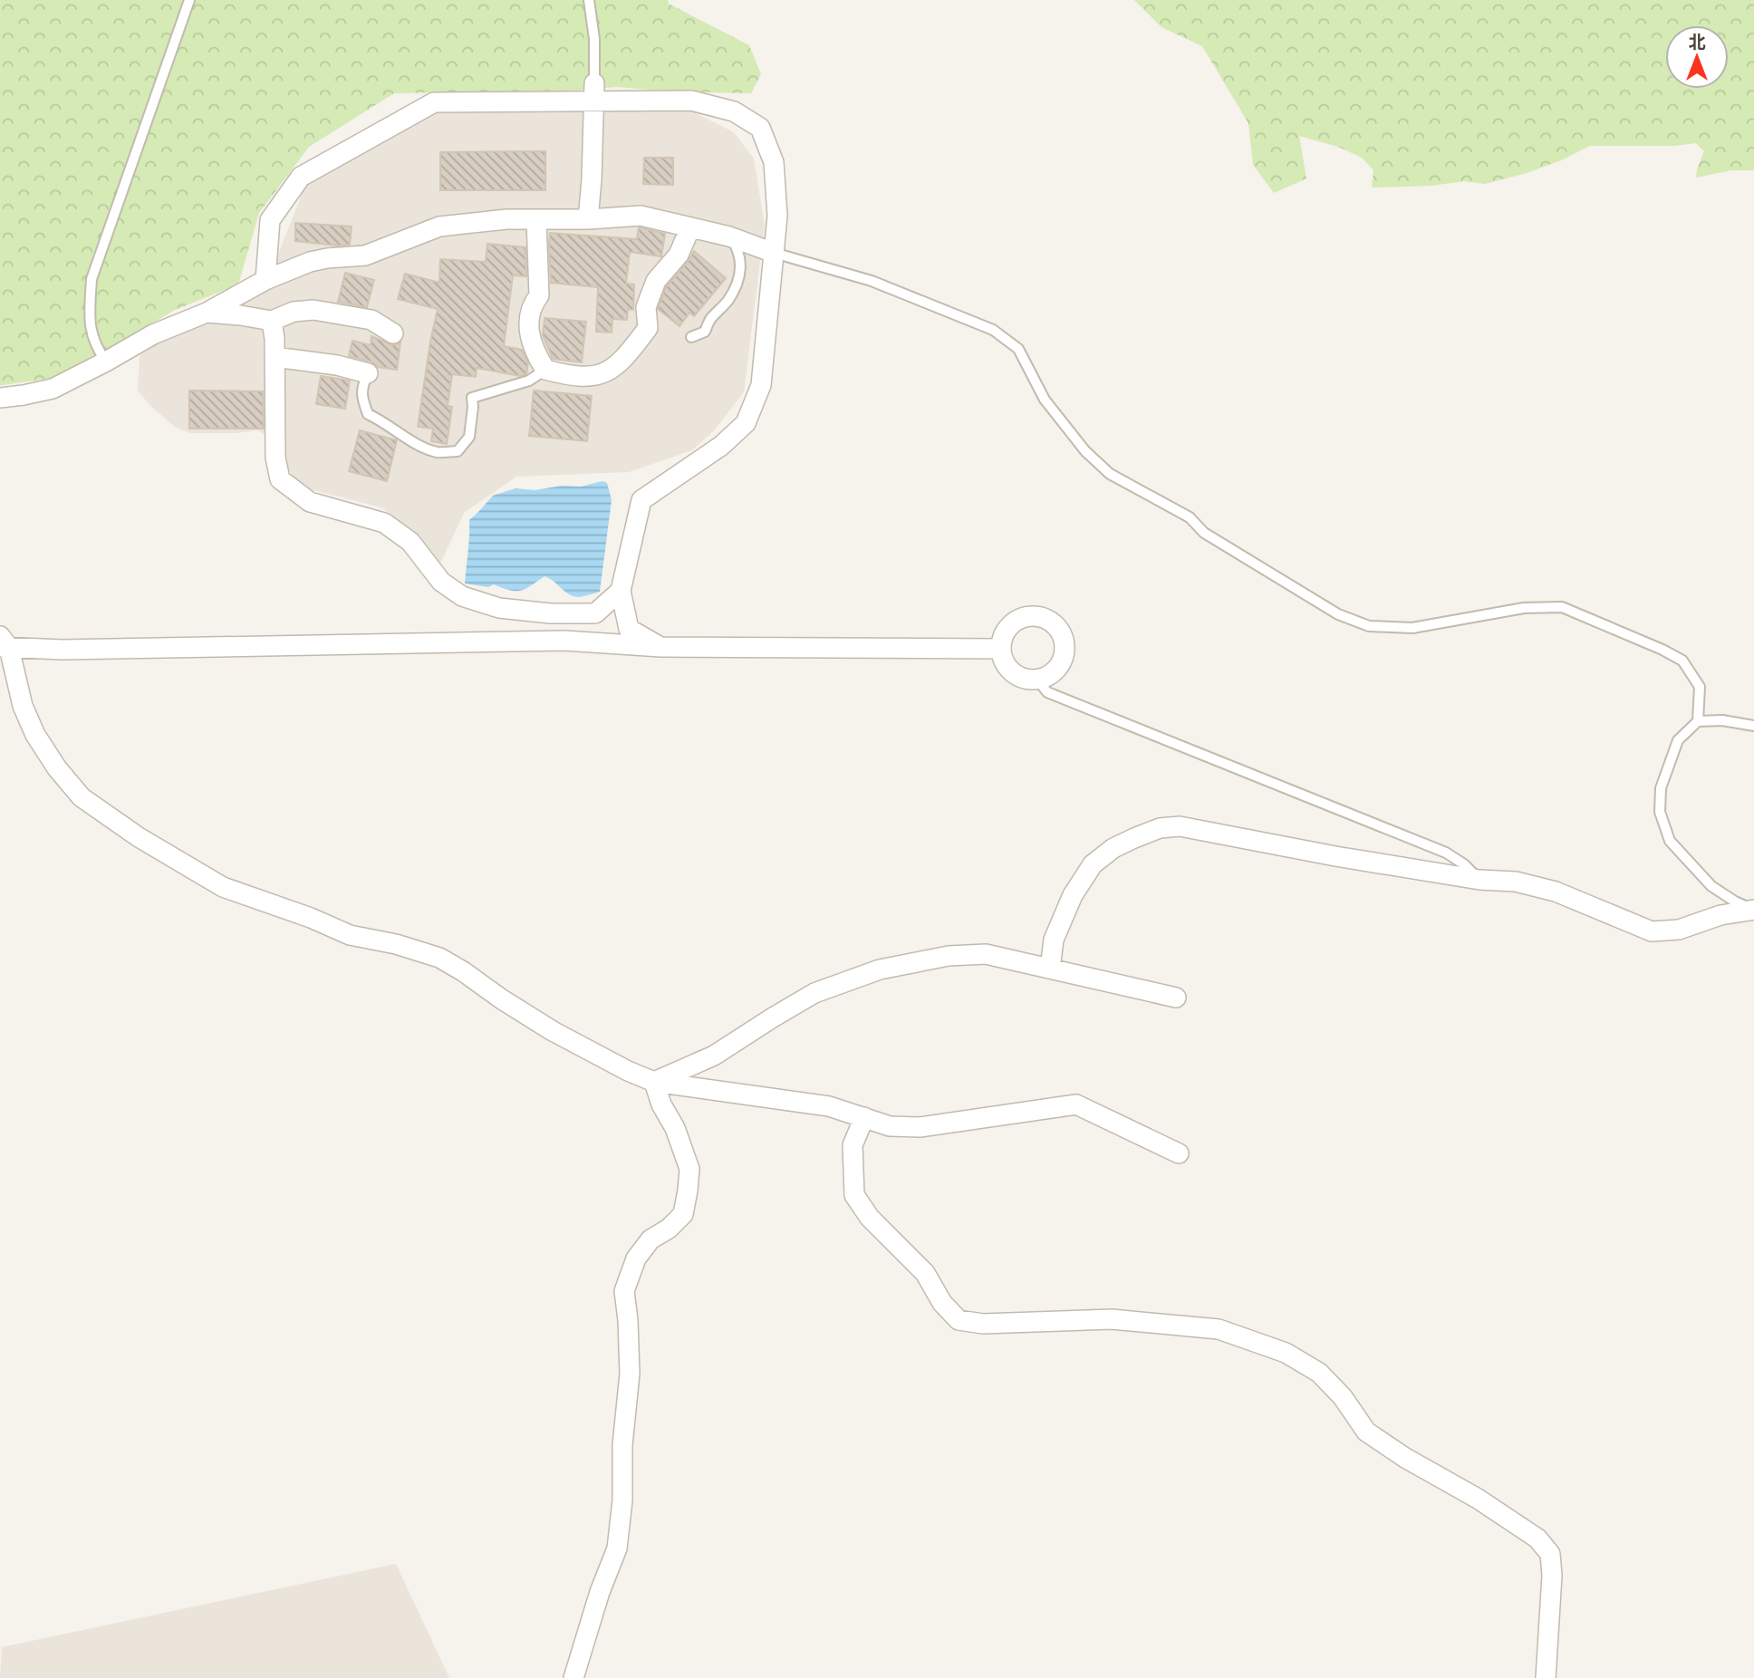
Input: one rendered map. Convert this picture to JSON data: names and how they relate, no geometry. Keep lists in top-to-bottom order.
{
  "north": "top"
}
